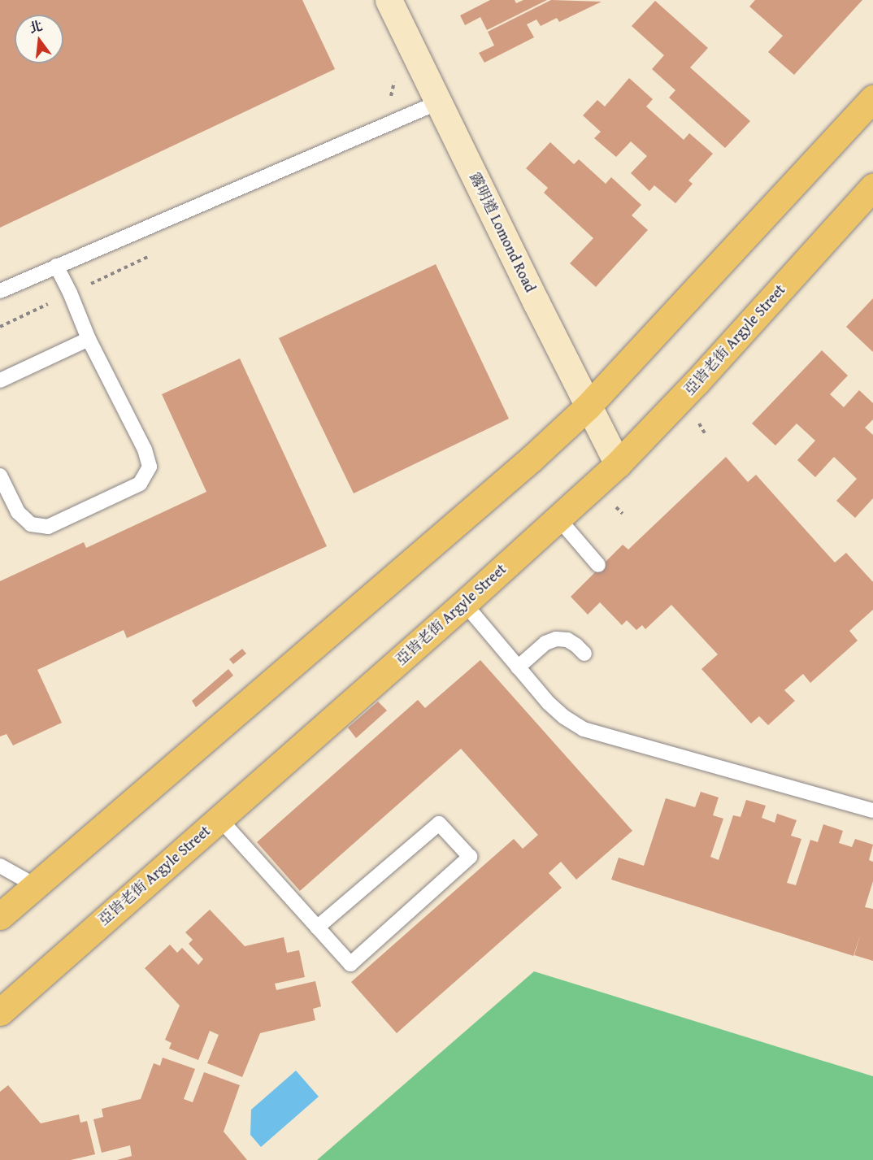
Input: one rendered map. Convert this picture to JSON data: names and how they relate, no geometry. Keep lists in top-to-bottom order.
{
  "streets": {
    "main road": ["亞皆老街 Argyle Street"],
    "street": ["露明道 Lomond Road"]
  },
  "crossings": [
    ["露明道 Lomond Road", "亞皆老街 Argyle Street"]
  ],
  "north": "top"
}
